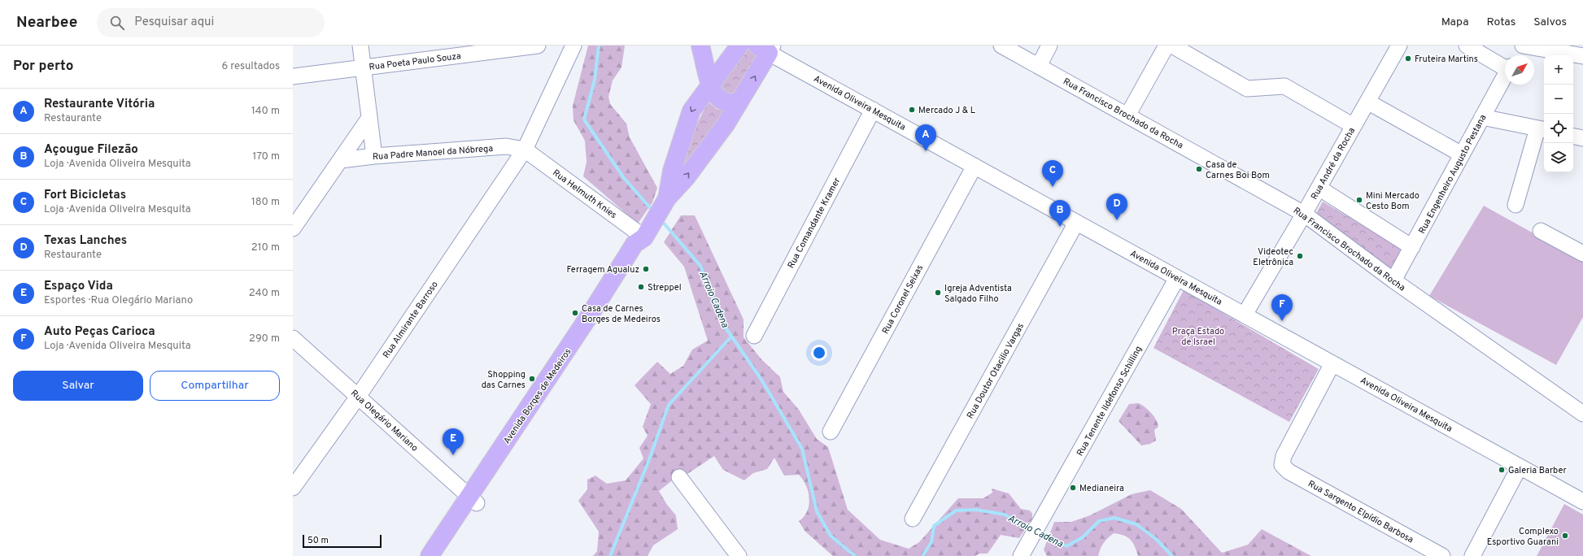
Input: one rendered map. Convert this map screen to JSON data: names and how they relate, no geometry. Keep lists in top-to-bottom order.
{
  "streets": {
    "main road": ["Avenida Borges de Medeiros"],
    "street": [
      "Rua Poeta Paulo Souza",
      "Avenida Oliveira Mesquita",
      "Rua Francisco Brochado da Rocha",
      "Rua Padre Manoel da Nóbrega",
      "Rua André da Rocha",
      "Rua Engenheiro Augusto Pestana",
      "Rua Helmuth Knies",
      "Rua Comandante Kramer",
      "Rua Coronel Seixas",
      "Rua Almirante Barroso",
      "Rua Doutor Otacilio Vargas",
      "Rua Tenente Ildefonso Schilling",
      "Rua Olegário Mariano",
      "Rua Sargento Elpídio Barbosa"
    ]
  },
  "crossings": [
    ["Avenida Oliveira Mesquita", "Rua André da Rocha"],
    ["Avenida Oliveira Mesquita", "Rua Comandante Kramer"],
    ["Avenida Oliveira Mesquita", "Rua Coronel Seixas"],
    ["Avenida Oliveira Mesquita", "Rua Doutor Otacilio Vargas"],
    ["Avenida Oliveira Mesquita", "Avenida Borges de Medeiros"],
    ["Avenida Oliveira Mesquita", "Rua Tenente Ildefonso Schilling"],
    ["Avenida Oliveira Mesquita", "Rua Sargento Elpídio Barbosa"],
    ["Rua Francisco Brochado da Rocha", "Rua André da Rocha"],
    ["Rua Francisco Brochado da Rocha", "Rua Engenheiro Augusto Pestana"],
    ["Rua Padre Manoel da Nóbrega", "Rua Helmuth Knies"],
    ["Rua Padre Manoel da Nóbrega", "Rua Almirante Barroso"],
    ["Rua Helmuth Knies", "Rua Almirante Barroso"],
    ["Rua Helmuth Knies", "Avenida Borges de Medeiros"],
    ["Rua Almirante Barroso", "Rua Olegário Mariano"],
    ["Avenida Borges de Medeiros", "Rua Olegário Mariano"]
  ],
  "water": ["Arroio Cadena"],
  "parks": ["Praça Estado de Israel"],
  "places": [
    "Fruteira Martins",
    "Mercado J & L",
    "Casa de Carnes Boi Bom",
    "Mini Mercado Cesto Bom",
    "Videotec Eletrônica",
    "Ferragem Agualuz",
    "Streppel",
    "Igreja Adventista Salgado Filho",
    "Casa de Carnes Borges de Medeiros",
    "Shopping das Carnes",
    "Galeria Barber",
    "Medianeira",
    "Complexo Esportivo Guarani"
  ],
  "scale_bar": "50 m",
  "north": "top right",
  "page": {
    "header": "Nearbee",
    "search": "Pesquisar aqui",
    "nav": ["Mapa", "Rotas", "Salvos"],
    "heading": ["Por perto", "6 resultados"],
    "map_buttons": ["+", "−"],
    "list": [
      {
        "mark": "A",
        "name": "Restaurante Vitória",
        "note": "Restaurante",
        "value": "140 m"
      },
      {
        "mark": "B",
        "name": "Açougue Filezão",
        "note": "Loja · Avenida Oliveira Mesquita",
        "value": "170 m"
      },
      {
        "mark": "C",
        "name": "Fort Bicicletas",
        "note": "Loja · Avenida Oliveira Mesquita",
        "value": "180 m"
      },
      {
        "mark": "D",
        "name": "Texas Lanches",
        "note": "Restaurante",
        "value": "210 m"
      },
      {
        "mark": "E",
        "name": "Espaço Vida",
        "note": "Esportes · Rua Olegário Mariano",
        "value": "240 m"
      },
      {
        "mark": "F",
        "name": "Auto Peças Carioca",
        "note": "Loja · Avenida Oliveira Mesquita",
        "value": "290 m"
      }
    ],
    "pins": [
      "A",
      "C",
      "D",
      "B",
      "F",
      "E"
    ],
    "buttons": ["Salvar", "Compartilhar"],
    "scale": "50 m"
  }
}
